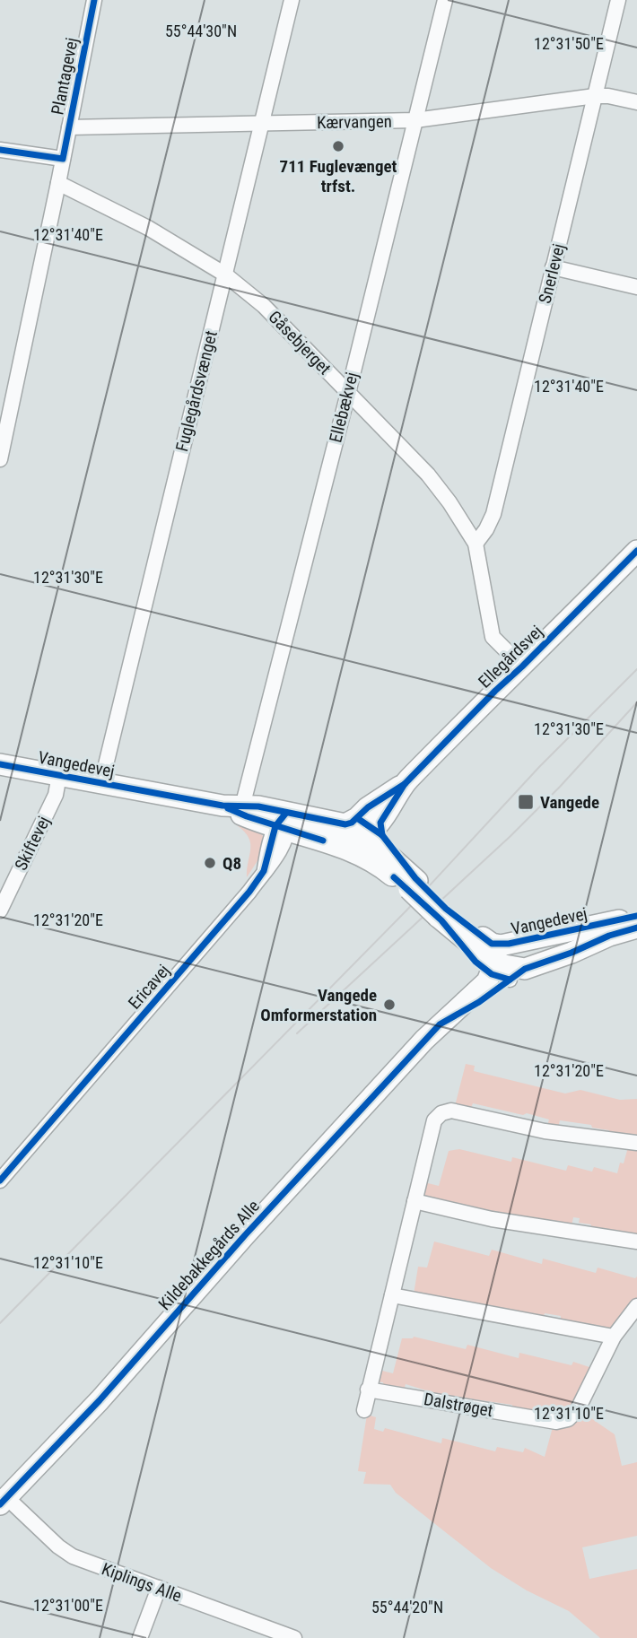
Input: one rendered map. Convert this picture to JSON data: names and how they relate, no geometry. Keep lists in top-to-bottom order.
{
  "streets": {
    "street": [
      "Plantagevej",
      "Kærvangen",
      "Snerlevej",
      "Gåsebjerget",
      "Fuglegårdsvænget",
      "Ellebækvej",
      "Ellegårdsvej",
      "Vangedevej",
      "Skiftevej",
      "Ericavej",
      "Kildebakkegårds Alle",
      "Dalstrøget",
      "Kiplings Alle"
    ]
  },
  "crossings": [
    ["Plantagevej", "Kærvangen"],
    ["Plantagevej", "Gåsebjerget"],
    ["Kærvangen", "Snerlevej"],
    ["Kærvangen", "Fuglegårdsvænget"],
    ["Kærvangen", "Ellebækvej"],
    ["Snerlevej", "Gåsebjerget"],
    ["Gåsebjerget", "Fuglegårdsvænget"],
    ["Gåsebjerget", "Ellebækvej"],
    ["Gåsebjerget", "Ellegårdsvej"],
    ["Fuglegårdsvænget", "Vangedevej"],
    ["Ellebækvej", "Vangedevej"],
    ["Ellegårdsvej", "Vangedevej"],
    ["Vangedevej", "Skiftevej"],
    ["Vangedevej", "Ericavej"],
    ["Vangedevej", "Kildebakkegårds Alle"],
    ["Kildebakkegårds Alle", "Kiplings Alle"]
  ],
  "places": {
    "other": ["711 Fuglevænget trfst.", "Q8", "Vangede Omformerstation"],
    "transit": ["Vangede"]
  },
  "coordinates": [
    "55°44'30\"N",
    "12°31'50\"E",
    "12°31'40\"E",
    "12°31'30\"E",
    "12°31'20\"E",
    "12°31'10\"E",
    "12°31'00\"E",
    "55°44'20\"N"
  ]
}
